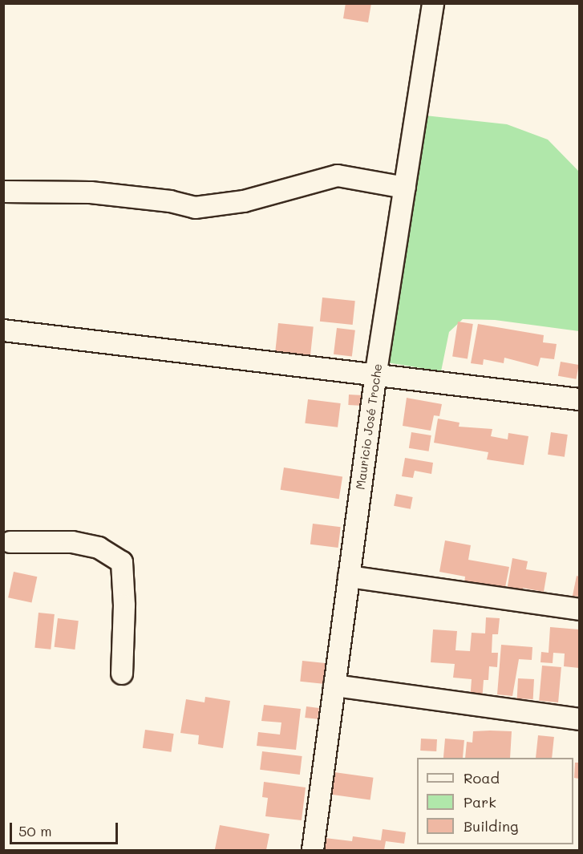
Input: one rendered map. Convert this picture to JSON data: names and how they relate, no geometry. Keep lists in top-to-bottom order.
{
  "streets": {
    "street": ["Mauricio José Troche"]
  },
  "legend": ["Road", "Park", "Building"],
  "scale_bar": "50 m"
}
